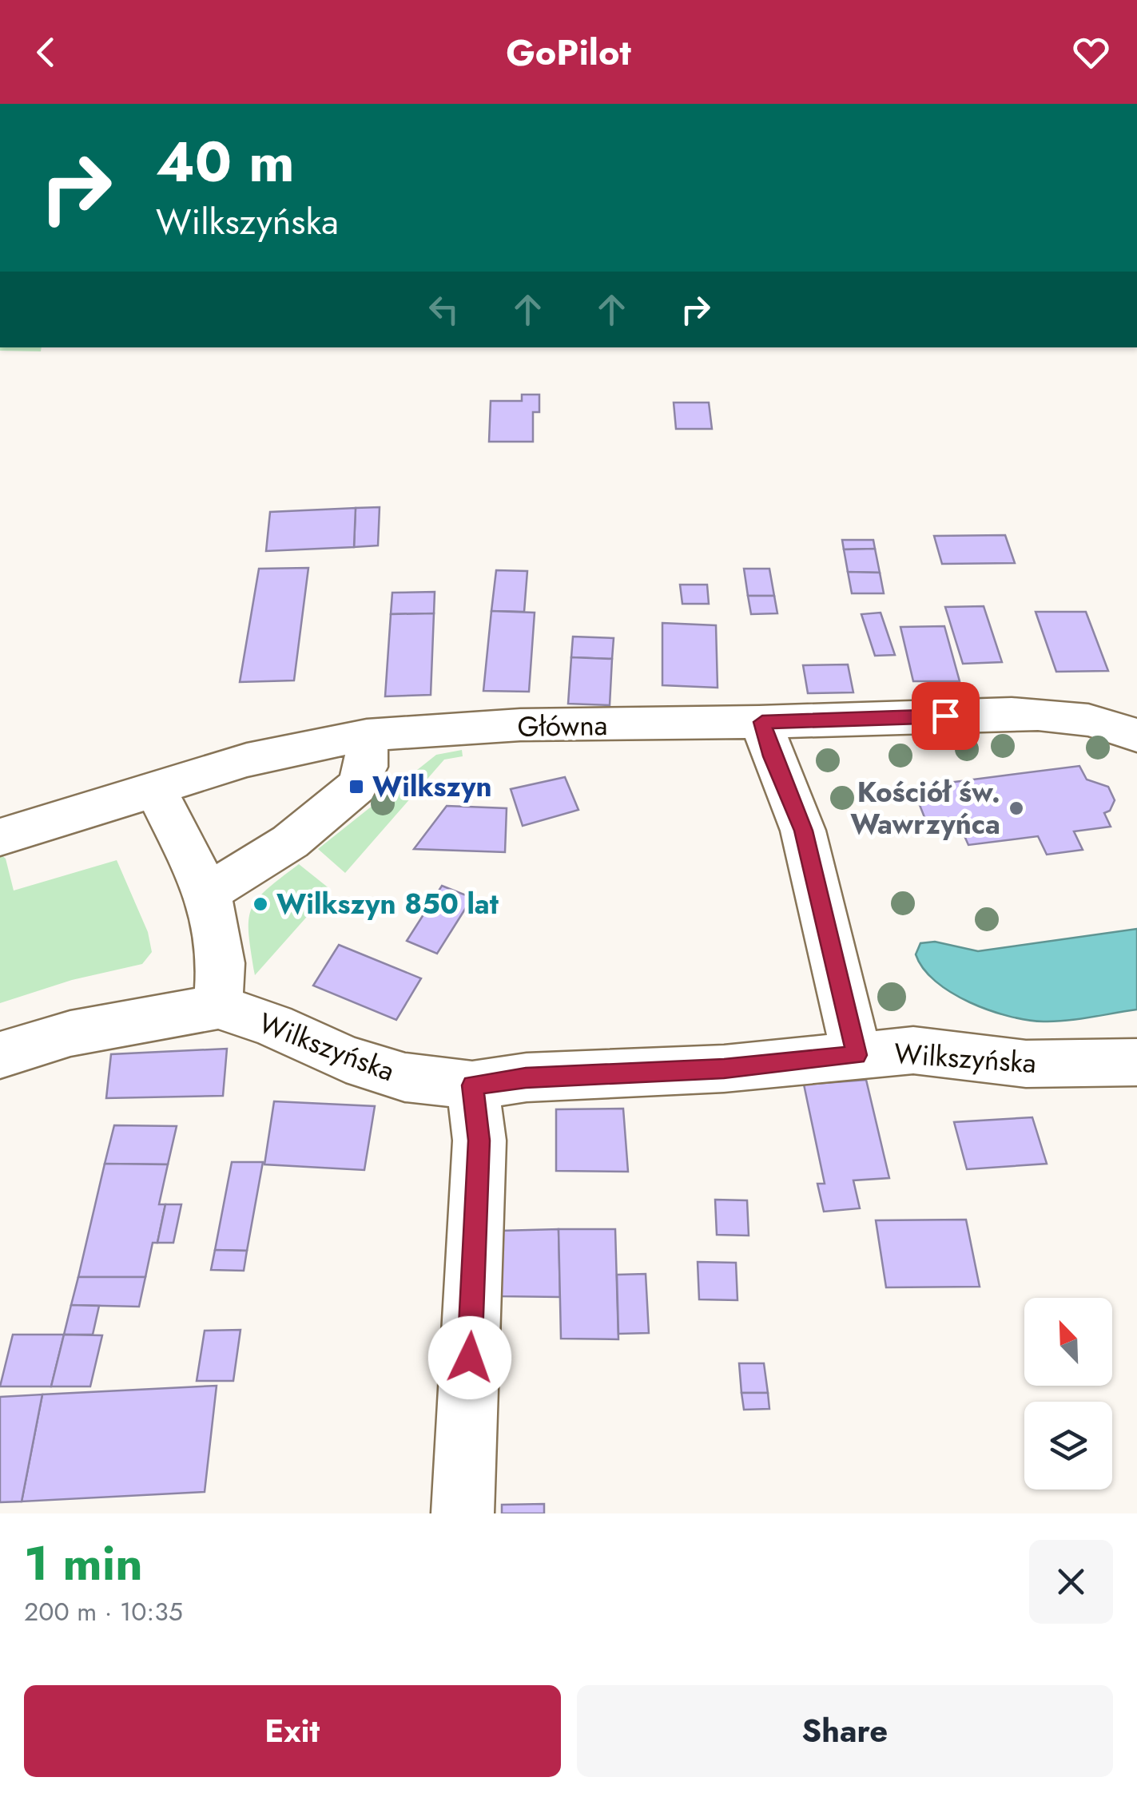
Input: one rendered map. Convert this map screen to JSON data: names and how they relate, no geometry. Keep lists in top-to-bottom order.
{
  "streets": {
    "street": ["Główna", "Wilkszyńska"]
  },
  "places": {
    "transit": ["Wilkszyn"],
    "other": ["Kościół św. Wawrzyńca", "Wilkszyn 850 lat"]
  },
  "north": "top left",
  "page": {
    "header": "GoPilot",
    "turn": ["40 m", "Wilkszyńska"],
    "heading": ["1 min", "200 m · 10:35"],
    "buttons": ["Exit", "Share"]
  }
}
